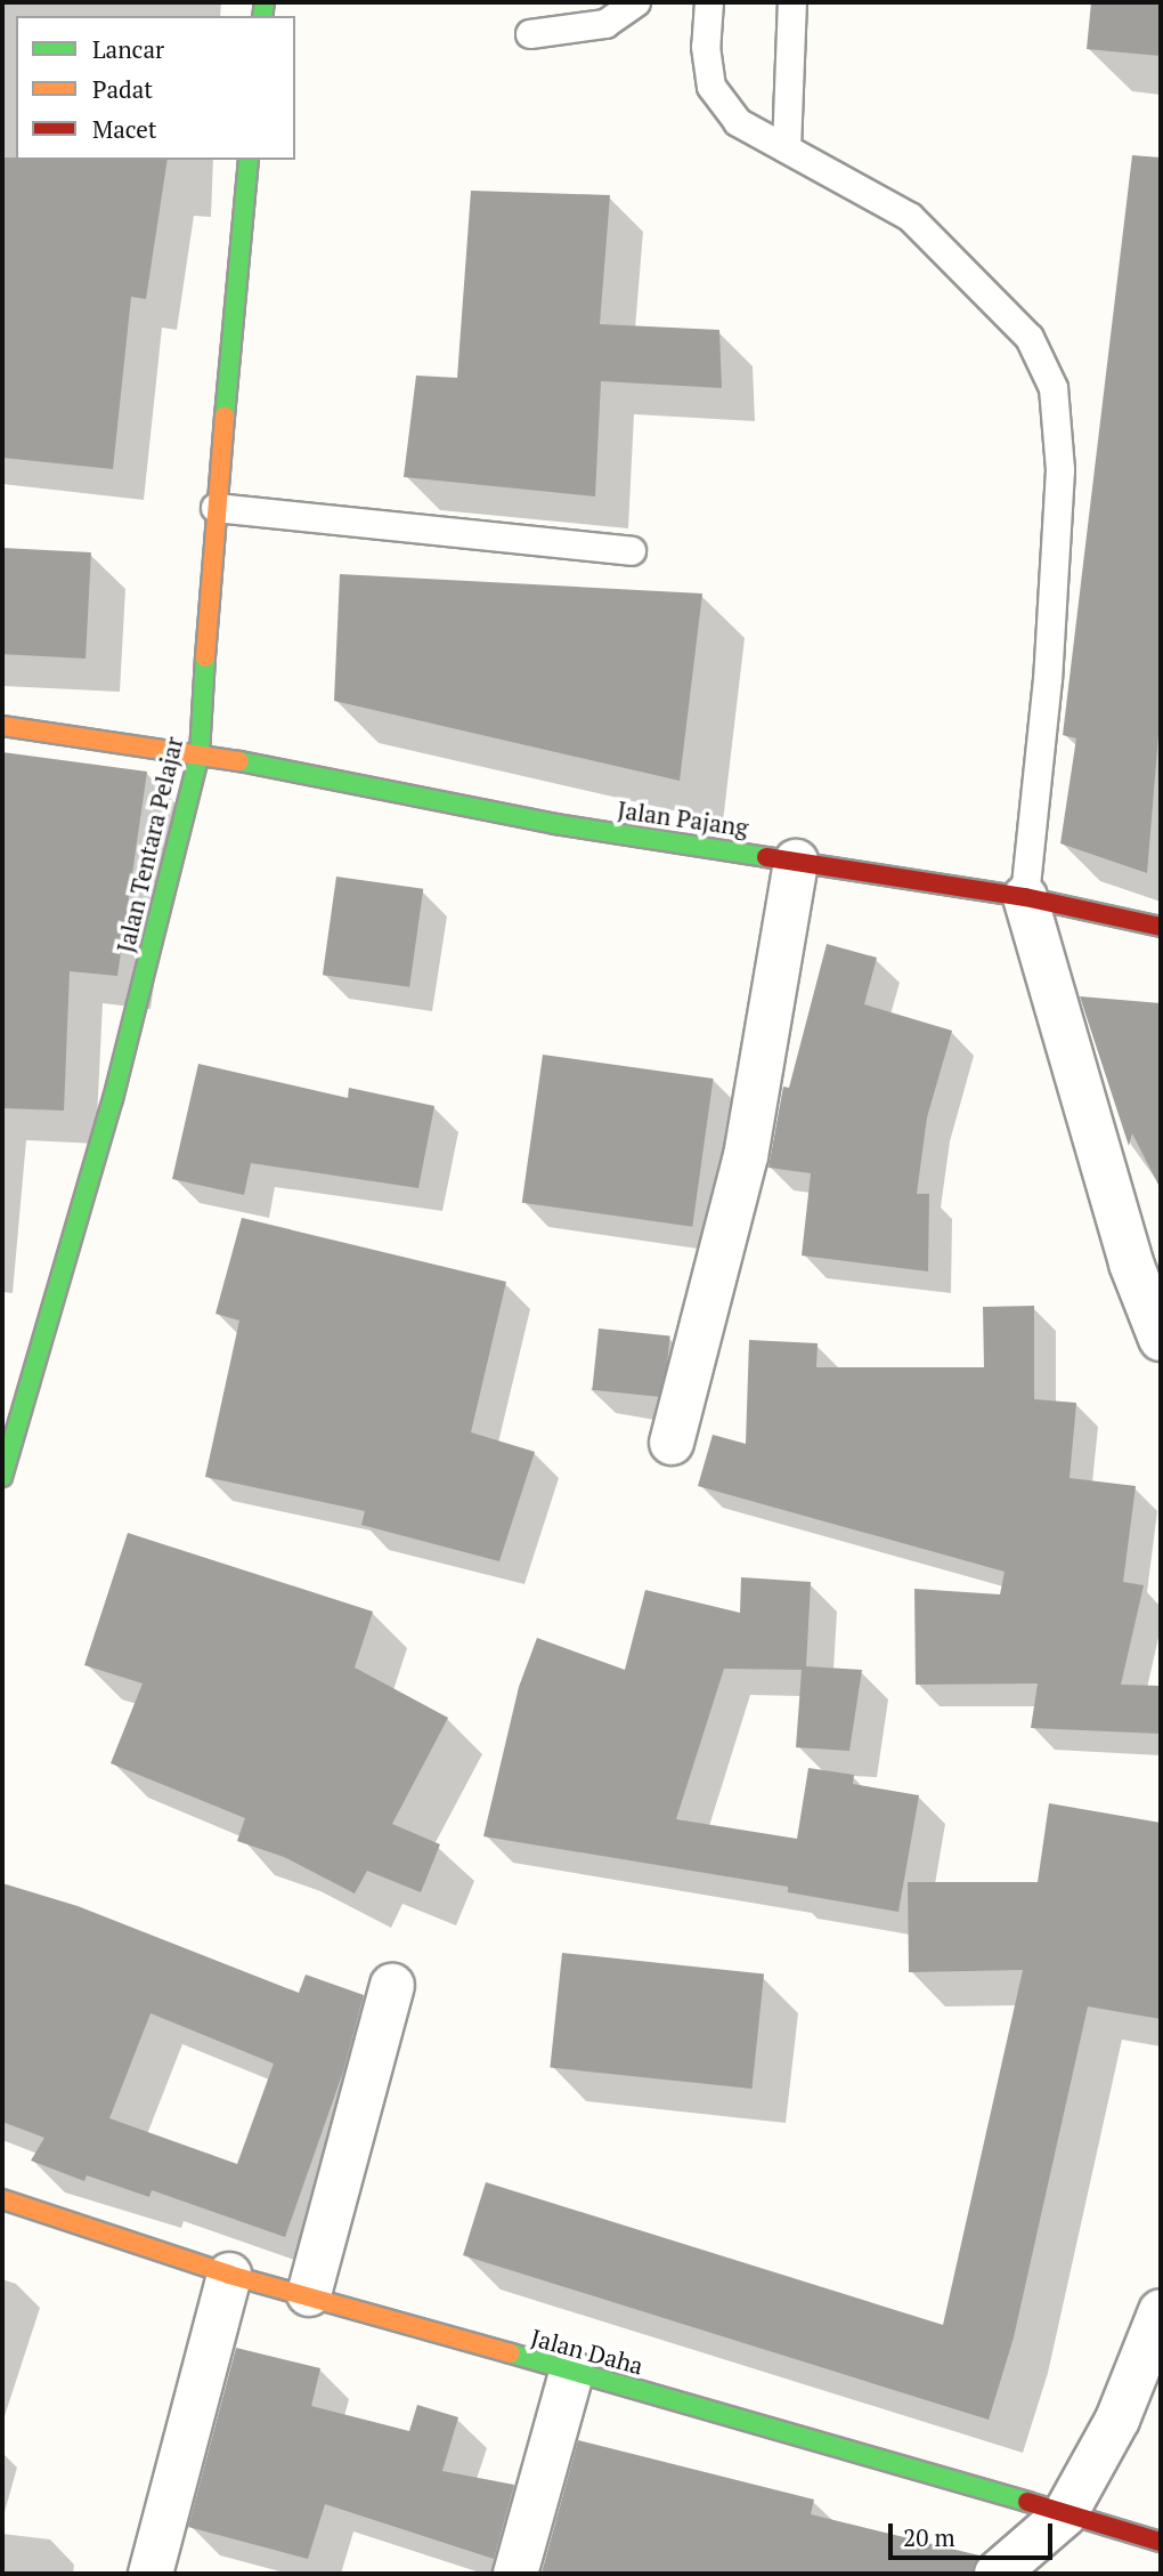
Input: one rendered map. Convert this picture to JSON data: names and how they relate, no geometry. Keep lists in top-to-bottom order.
{
  "streets": {
    "street": ["Jalan Pajang", "Jalan Tentara Pelajar", "Jalan Daha"]
  },
  "crossings": [
    ["Jalan Pajang", "Jalan Tentara Pelajar"]
  ],
  "legend": ["Lancar", "Padat", "Macet"],
  "scale_bar": "20 m"
}
